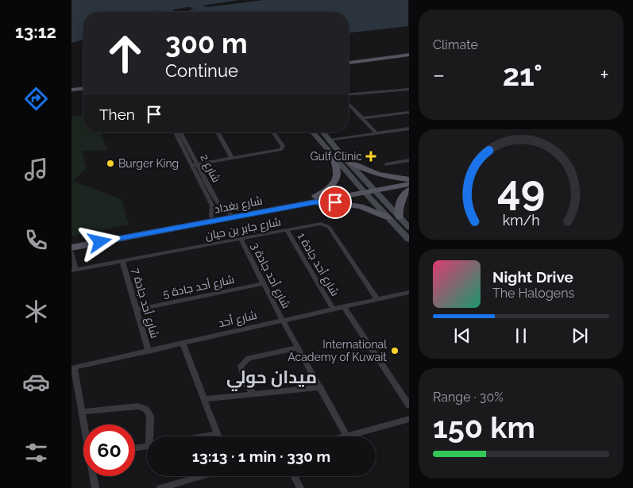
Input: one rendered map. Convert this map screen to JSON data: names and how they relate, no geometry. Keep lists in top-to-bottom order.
{
  "streets": {
    "main road": ["شارع بغداد"],
    "street": [
      "شارع 2",
      "شارع جابر بن حيان",
      "شارع أحد جادة 1",
      "شارع أحد جادة 3",
      "شارع أحد جادة 5",
      "شارع أحد جادة 7",
      "شارع أحد"
    ]
  },
  "crossings": [
    ["شارع 2", "شارع بغداد"],
    ["شارع جابر بن حيان", "شارع أحد جادة 1"],
    ["شارع جابر بن حيان", "شارع أحد جادة 3"],
    ["شارع جابر بن حيان", "شارع أحد جادة 7"],
    ["شارع جابر بن حيان", "شارع أحد"],
    ["شارع أحد جادة 1", "شارع أحد"],
    ["شارع أحد جادة 3", "شارع أحد جادة 5"],
    ["شارع أحد جادة 3", "شارع أحد"],
    ["شارع أحد جادة 5", "شارع أحد جادة 7"],
    ["شارع أحد جادة 7", "شارع أحد"]
  ],
  "districts": ["ميدان حولي"],
  "places": {
    "health": ["Gulf Clinic"],
    "other": ["Burger King", "International Academy of Kuwait"]
  },
  "page": {
    "tabs": "13:12",
    "tile": [
      "Climate",
      ["Range · 30%", "150 km"]
    ],
    "turn": ["300 m", "Continue"],
    "heat": ["−", "21°", "+"],
    "then": "Then",
    "song": ["Night Drive", "The Halogens"],
    "limit": "60",
    "trip": "13:13 · 1 min · 330 m",
    "gauge": ["49", "km/h"]
  }
}
